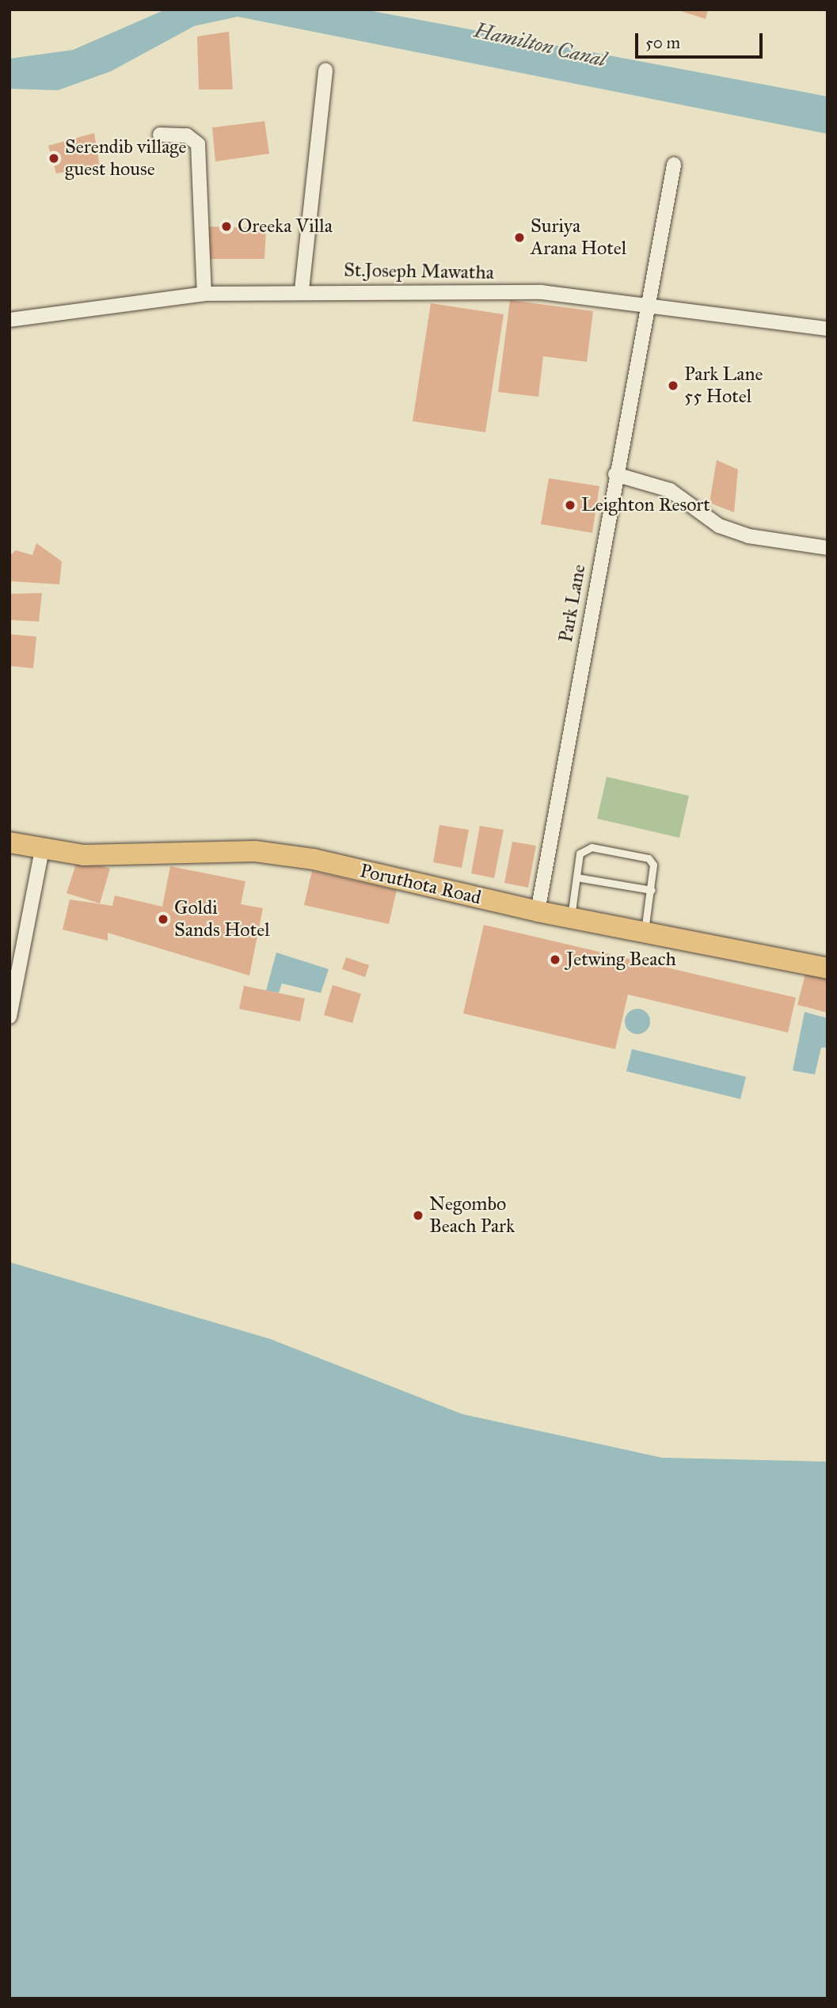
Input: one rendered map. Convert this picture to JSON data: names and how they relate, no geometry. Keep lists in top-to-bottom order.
{
  "streets": {
    "main road": ["Poruthota Road"],
    "street": ["St.Joseph Mawatha", "Park Lane"]
  },
  "crossings": [
    ["St.Joseph Mawatha", "Park Lane"],
    ["Park Lane", "Poruthota Road"]
  ],
  "water": ["Hamilton Canal"],
  "places": [
    "Serendib village guest house",
    "Oreeka Villa",
    "Suriya Arana Hotel",
    "Park Lane 55 Hotel",
    "Leighton Resort",
    "Goldi Sands Hotel",
    "Jetwing Beach",
    "Negombo Beach Park"
  ],
  "scale_bar": "50 m"
}
